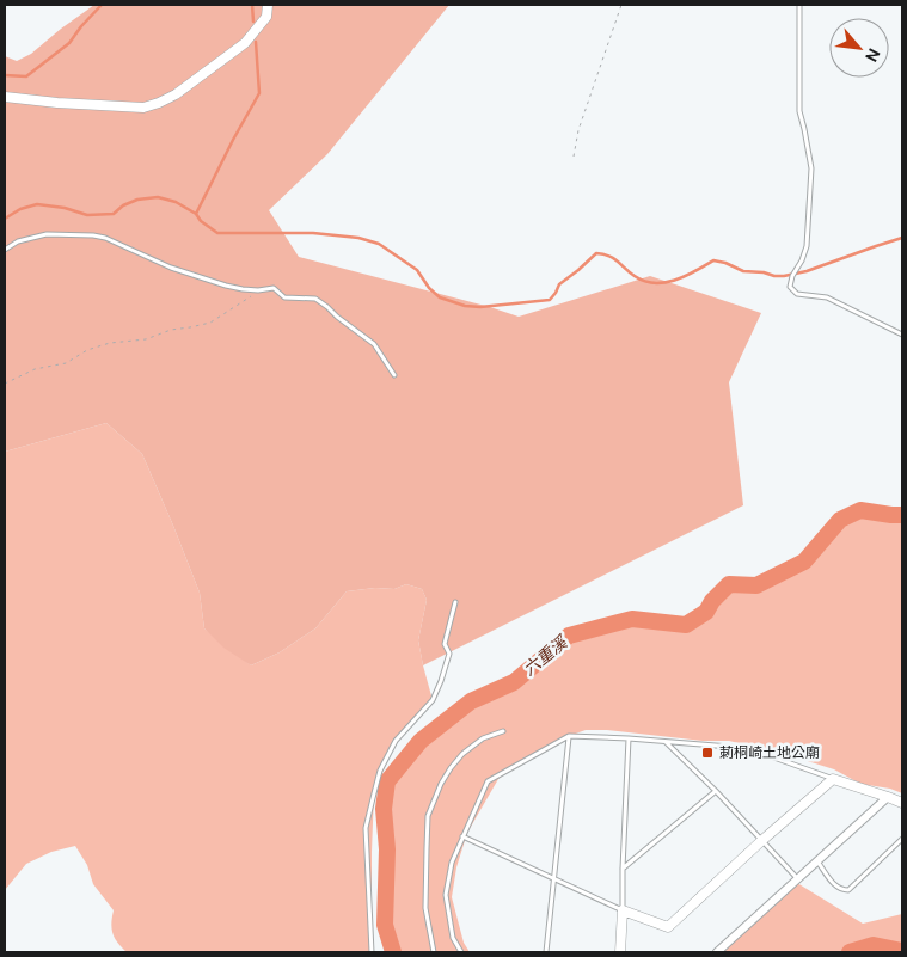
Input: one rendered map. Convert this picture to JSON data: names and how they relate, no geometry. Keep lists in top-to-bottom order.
{
  "water": ["六重溪"],
  "places": {
    "transit": ["莿桐崎土地公廟"]
  },
  "north": "bottom right"
}
